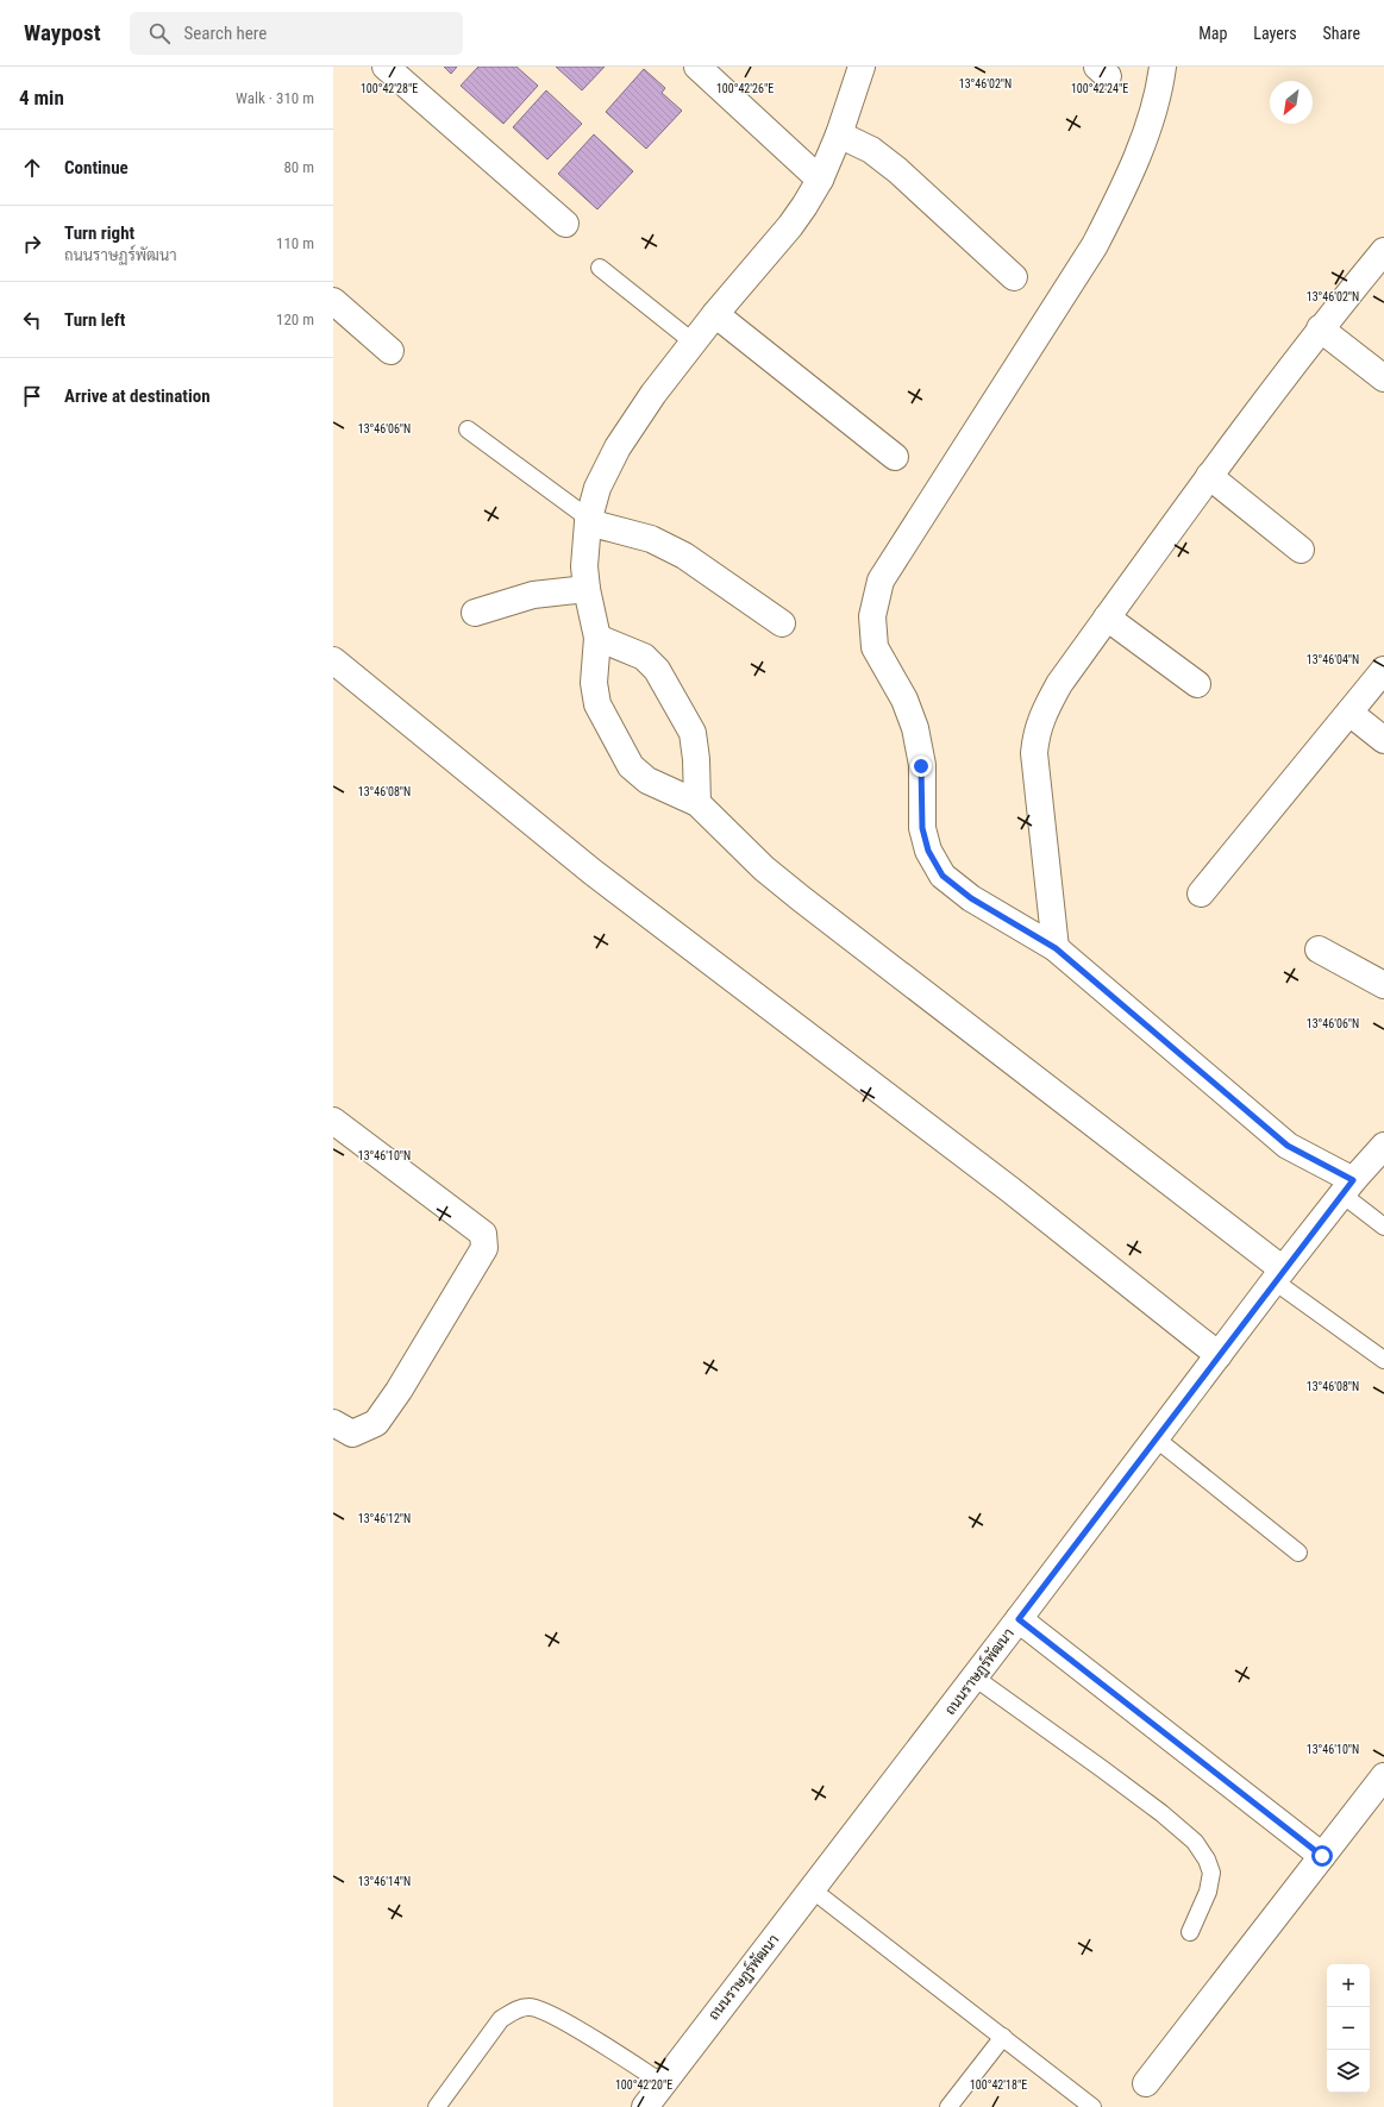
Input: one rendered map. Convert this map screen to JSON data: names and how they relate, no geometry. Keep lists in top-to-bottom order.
{
  "streets": {
    "street": ["ถนนราษฏร์พัฒนา"]
  },
  "north": "bottom left",
  "page": {
    "header": "Waypost",
    "search": "Search here",
    "nav": ["Map", "Layers", "Share"],
    "heading": ["4 min", "Walk · 310 m"],
    "list": [
      ["Continue", "80 m"],
      ["Turn right", "ถนนราษฏร์พัฒนา", "110 m"],
      ["Turn left", "120 m"],
      "Arrive at destination"
    ],
    "map_buttons": ["+", "−"]
  },
  "coordinates": [
    "13°46'02\"N",
    "100°42'28\"E",
    "100°42'26\"E",
    "100°42'24\"E",
    "13°46'06\"N",
    "13°46'04\"N",
    "13°46'08\"N",
    "13°46'10\"N",
    "13°46'12\"N",
    "13°46'14\"N",
    "100°42'20\"E",
    "100°42'18\"E"
  ]
}
